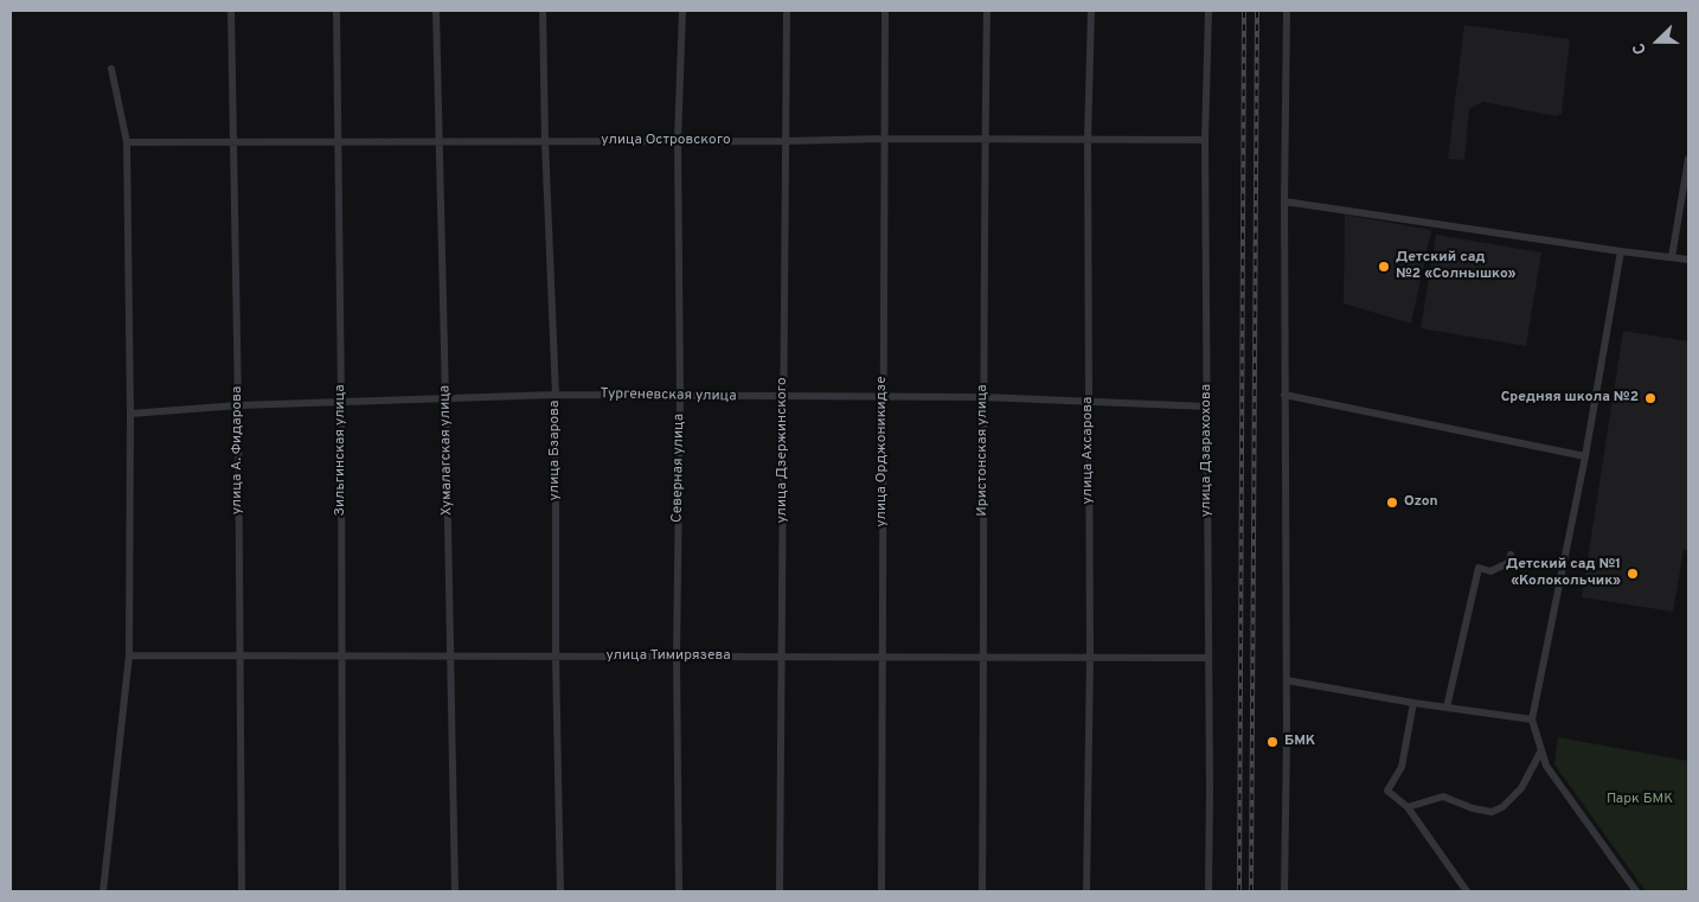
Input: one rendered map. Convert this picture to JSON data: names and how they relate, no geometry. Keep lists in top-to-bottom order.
{
  "streets": {
    "street": [
      "улица Островского",
      "Тургеневская улица",
      "улица А. Фидарова",
      "Зильгинская улица",
      "Хумалагская улица",
      "улица Бзарова",
      "улица Дзержинского",
      "Иристонская улица",
      "улица Ахсарова",
      "улица Дзарахохова",
      "улица Орджоникидзе",
      "Северная улица",
      "улица Тимирязева"
    ]
  },
  "crossings": [
    ["улица Островского", "улица А. Фидарова"],
    ["улица Островского", "Зильгинская улица"],
    ["улица Островского", "Хумалагская улица"],
    ["улица Островского", "улица Бзарова"],
    ["улица Островского", "улица Дзержинского"],
    ["улица Островского", "Иристонская улица"],
    ["улица Островского", "улица Ахсарова"],
    ["улица Островского", "улица Дзарахохова"],
    ["улица Островского", "улица Орджоникидзе"],
    ["улица Островского", "Северная улица"],
    ["Тургеневская улица", "улица А. Фидарова"],
    ["Тургеневская улица", "Зильгинская улица"],
    ["Тургеневская улица", "Хумалагская улица"],
    ["Тургеневская улица", "улица Бзарова"],
    ["Тургеневская улица", "улица Дзержинского"],
    ["Тургеневская улица", "Иристонская улица"],
    ["Тургеневская улица", "улица Ахсарова"],
    ["Тургеневская улица", "улица Дзарахохова"],
    ["Тургеневская улица", "улица Орджоникидзе"],
    ["Тургеневская улица", "Северная улица"],
    ["улица А. Фидарова", "улица Тимирязева"],
    ["Зильгинская улица", "улица Тимирязева"],
    ["Хумалагская улица", "улица Тимирязева"],
    ["улица Бзарова", "улица Тимирязева"],
    ["улица Дзержинского", "улица Тимирязева"],
    ["Иристонская улица", "улица Тимирязева"],
    ["улица Ахсарова", "улица Тимирязева"],
    ["улица Дзарахохова", "улица Тимирязева"],
    ["улица Орджоникидзе", "улица Тимирязева"],
    ["Северная улица", "улица Тимирязева"]
  ],
  "parks": ["Парк БМК"],
  "places": [
    "Детский сад №2 «Солнышко»",
    "Средняя школа №2",
    "Ozon",
    "Детский сад №1 «Колокольчик»",
    "БМК"
  ],
  "north": "left"
}
